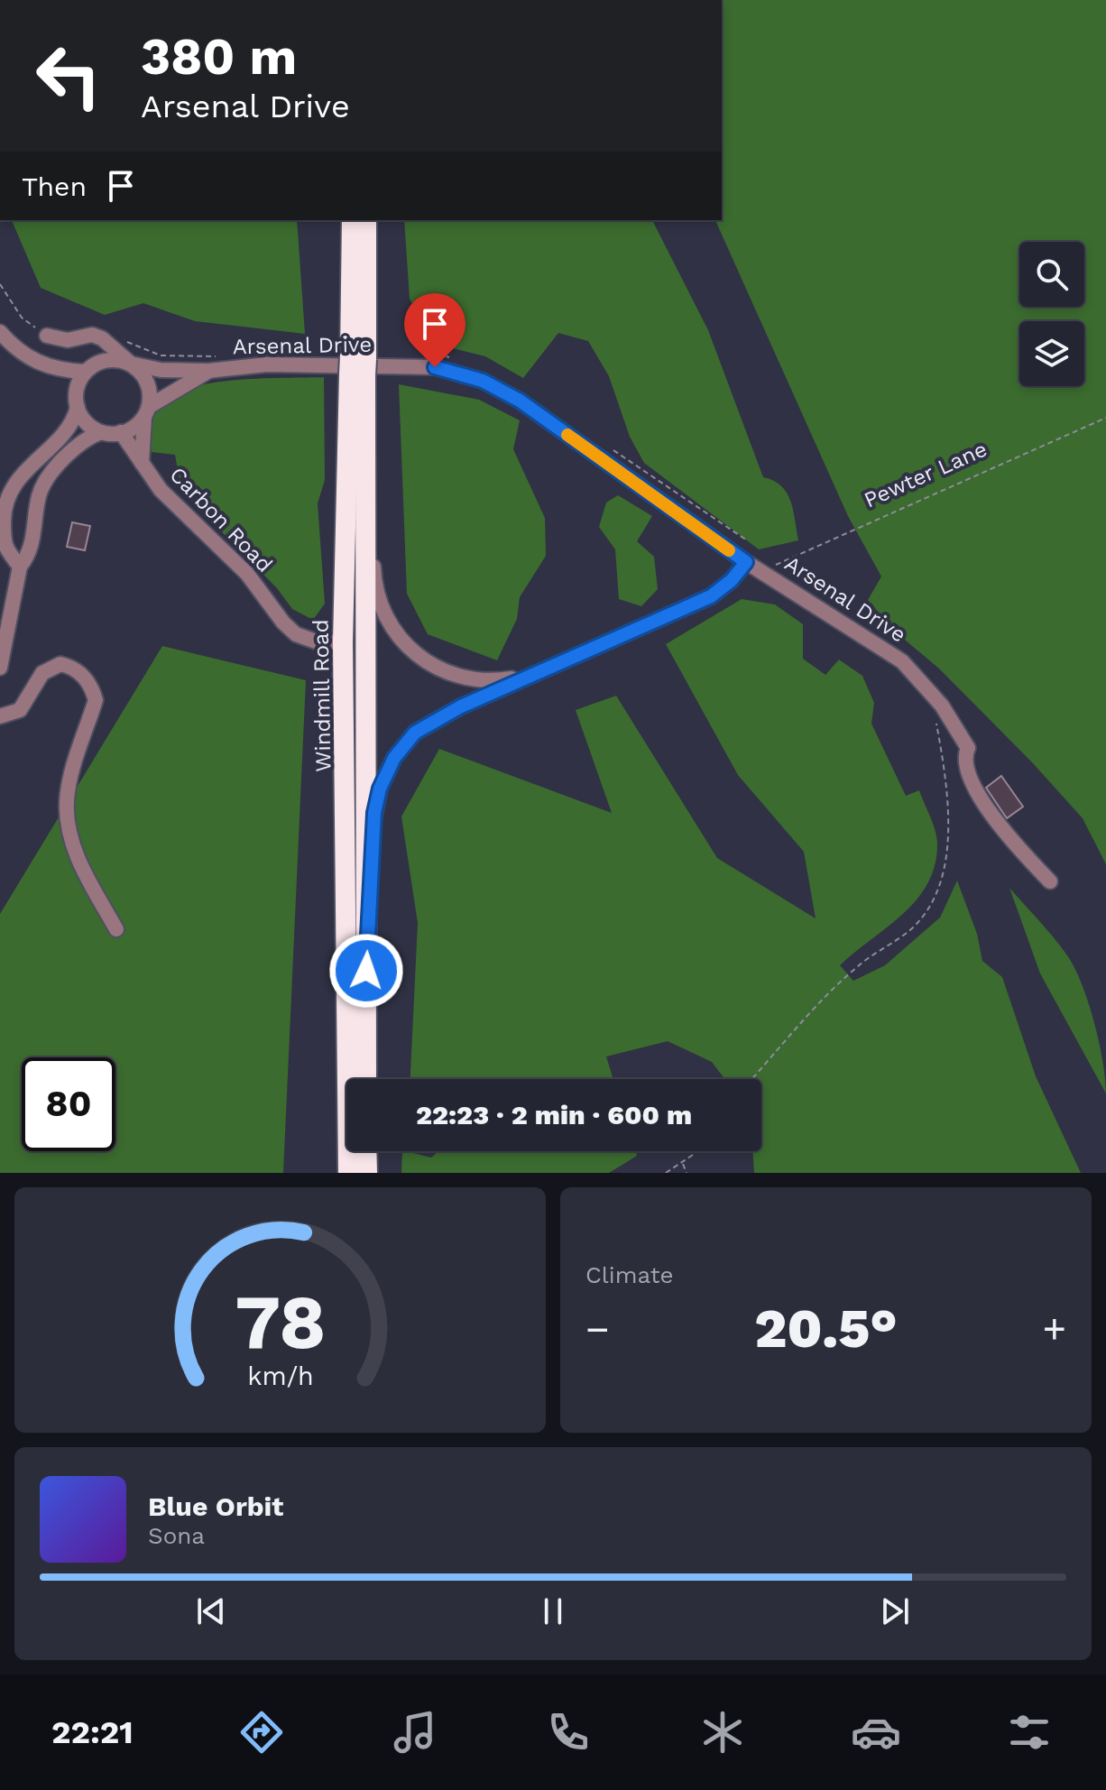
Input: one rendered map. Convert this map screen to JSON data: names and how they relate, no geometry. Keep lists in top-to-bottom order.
{
  "streets": {
    "highway": ["Windmill Road"],
    "lane": ["Arsenal Drive", "Carbon Road"],
    "path": ["Pewter Lane"]
  },
  "crossings": [
    ["Arsenal Drive", "Pewter Lane"],
    ["Arsenal Drive", "Carbon Road"],
    ["Carbon Road", "Windmill Road"]
  ],
  "page": {
    "turn": ["380 m", "Arsenal Drive"],
    "then": "Then",
    "limit": "80",
    "trip": "22:23 · 2 min · 600 m",
    "tile": "Climate",
    "heat": ["−", "20.5°", "+"],
    "song": ["Blue Orbit", "Sona"],
    "tabs": "22:21",
    "gauge": ["78", "km/h"]
  }
}
